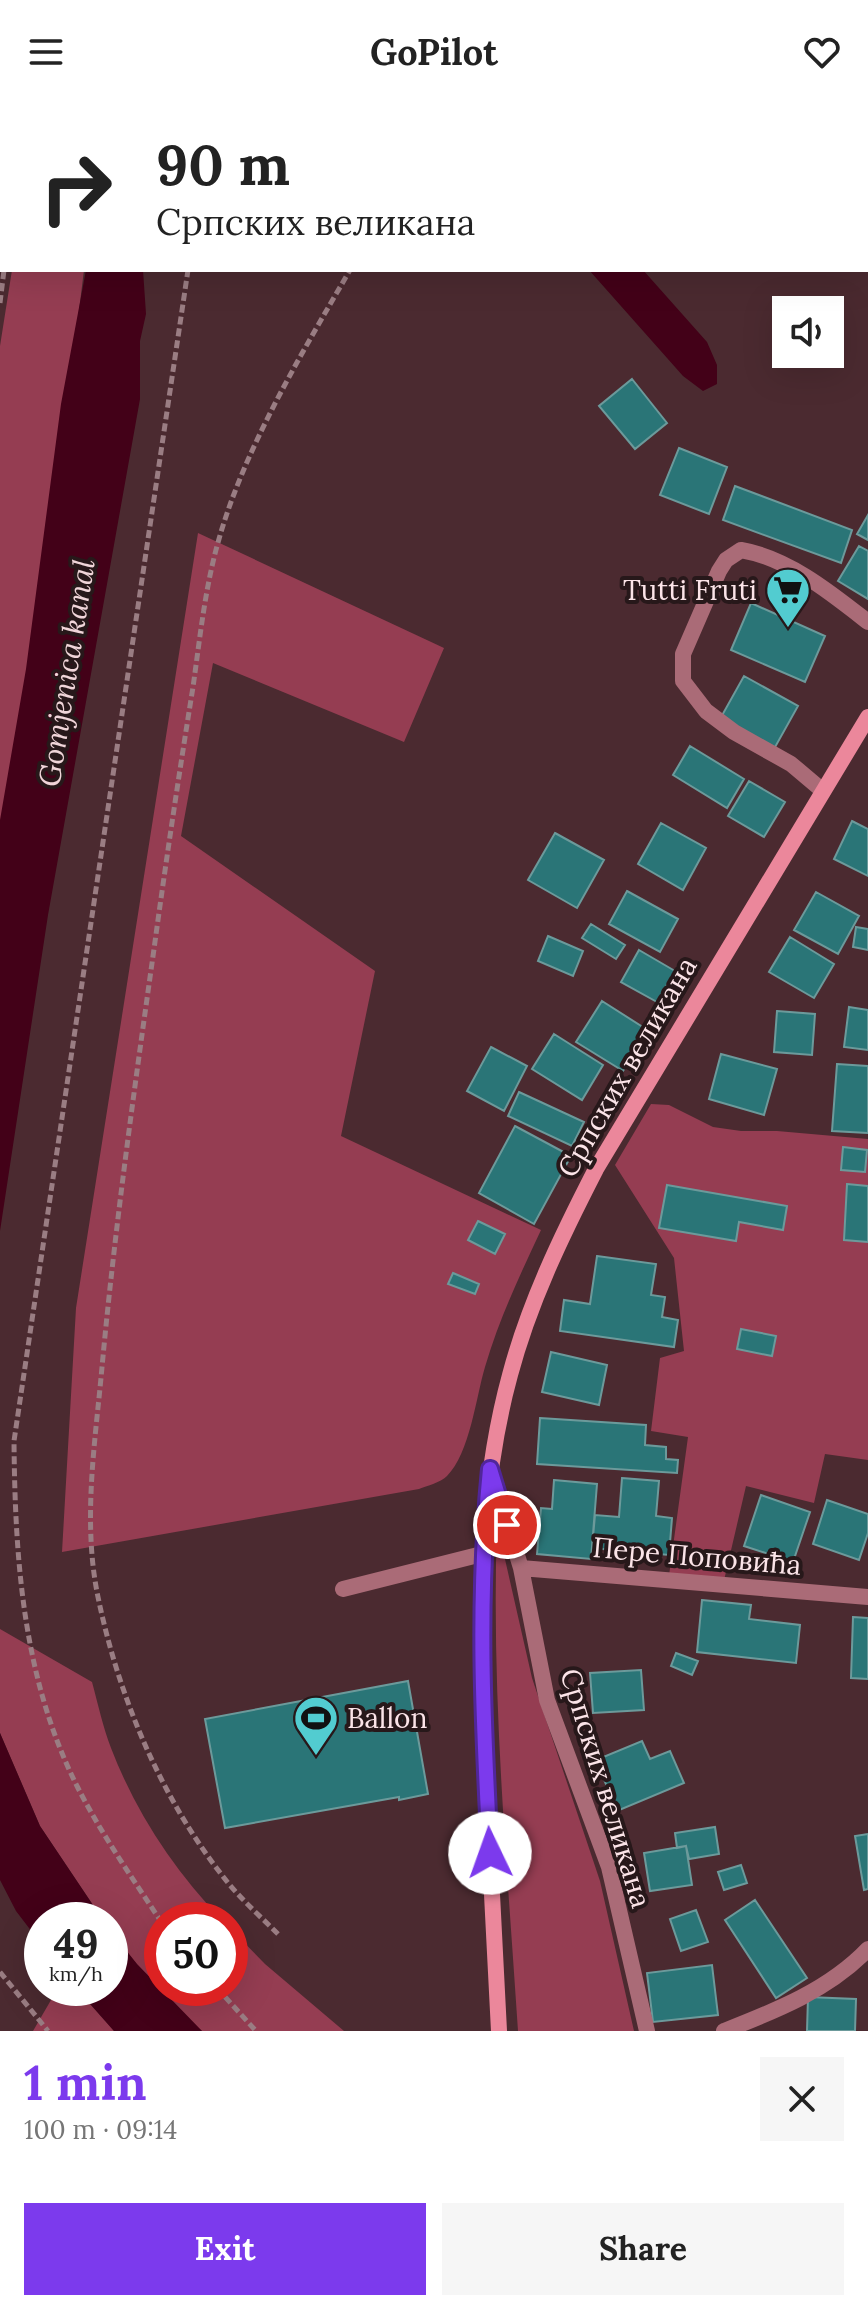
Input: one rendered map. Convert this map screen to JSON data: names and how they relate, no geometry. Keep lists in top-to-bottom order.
{
  "streets": {
    "main road": ["Српских великана"],
    "street": ["Пере Поповића"]
  },
  "crossings": [
    ["Српских великана", "Пере Поповића"]
  ],
  "water": ["Gomjenica kanal"],
  "places": {
    "supermarket": ["Tutti Fruti"],
    "sports": ["Ballon"]
  },
  "page": {
    "header": "GoPilot",
    "turn": ["90 m", "Српских великана"],
    "speed": "49 km/h",
    "limit": "50",
    "heading": ["1 min", "100 m · 09:14"],
    "buttons": ["Exit", "Share"]
  }
}
